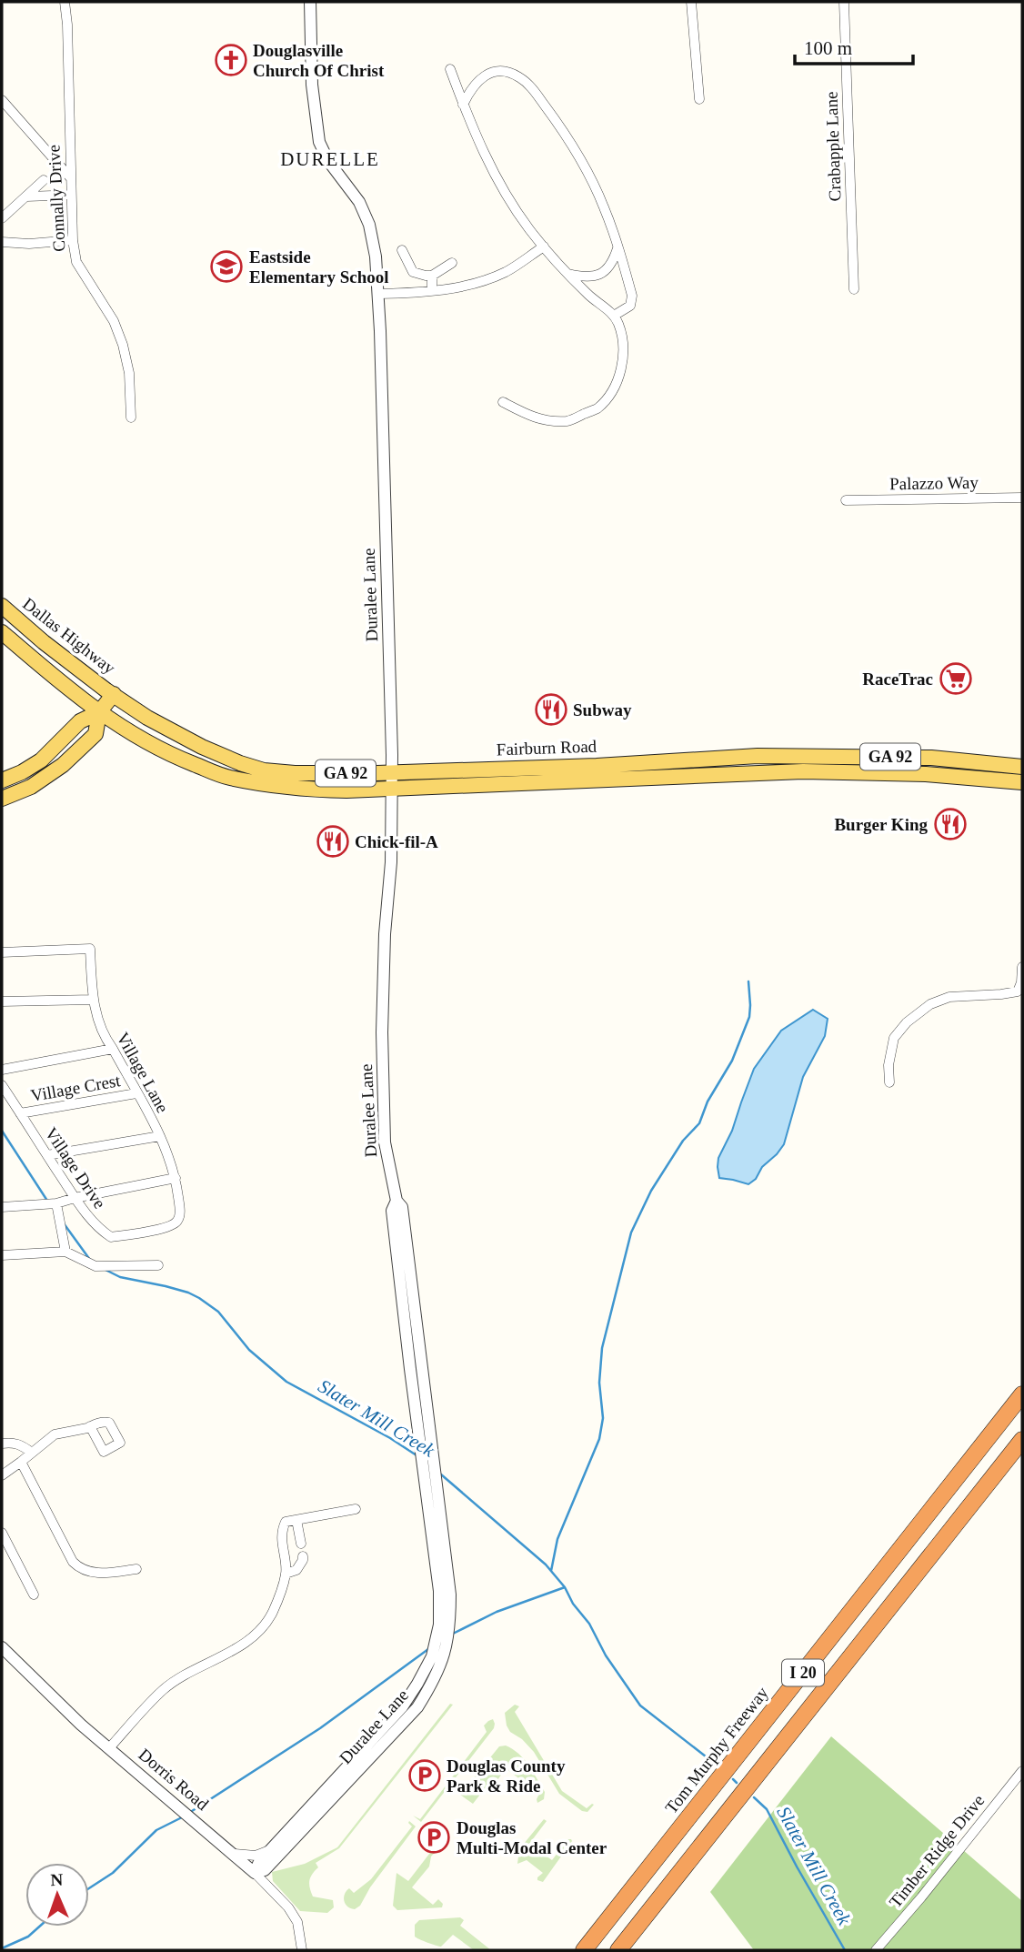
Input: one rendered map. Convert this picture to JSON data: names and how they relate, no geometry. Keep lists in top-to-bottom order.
{
  "streets": {
    "highway": ["I 20", "Tom Murphy Freeway"],
    "main road": ["Dallas Highway", "Fairburn Road", "GA 92"],
    "street": [
      "Crabapple Lane",
      "Connally Drive",
      "Palazzo Way",
      "Duralee Lane",
      "Village Lane",
      "Village Crest",
      "Village Drive",
      "Dorris Road",
      "Timber Ridge Drive"
    ]
  },
  "crossings": [
    ["Duralee Lane", "Fairburn Road"],
    ["Duralee Lane", "Dorris Road"],
    ["Dallas Highway", "Fairburn Road"],
    ["Fairburn Road", "GA 92"],
    ["Village Lane", "Village Crest"],
    ["Village Lane", "Village Drive"],
    ["Village Crest", "Village Drive"]
  ],
  "districts": ["DURELLE"],
  "water": ["Slater Mill Creek"],
  "places": {
    "church": ["Douglasville Church Of Christ"],
    "school or university": ["Eastside Elementary School"],
    "supermarket": ["RaceTrac"],
    "restaurant": ["Subway", "Burger King", "Chick-fil-A"],
    "parking": ["Douglas County Park & Ride", "Douglas Multi-Modal Center"]
  },
  "scale_bar": "100 m",
  "north": "top"
}
